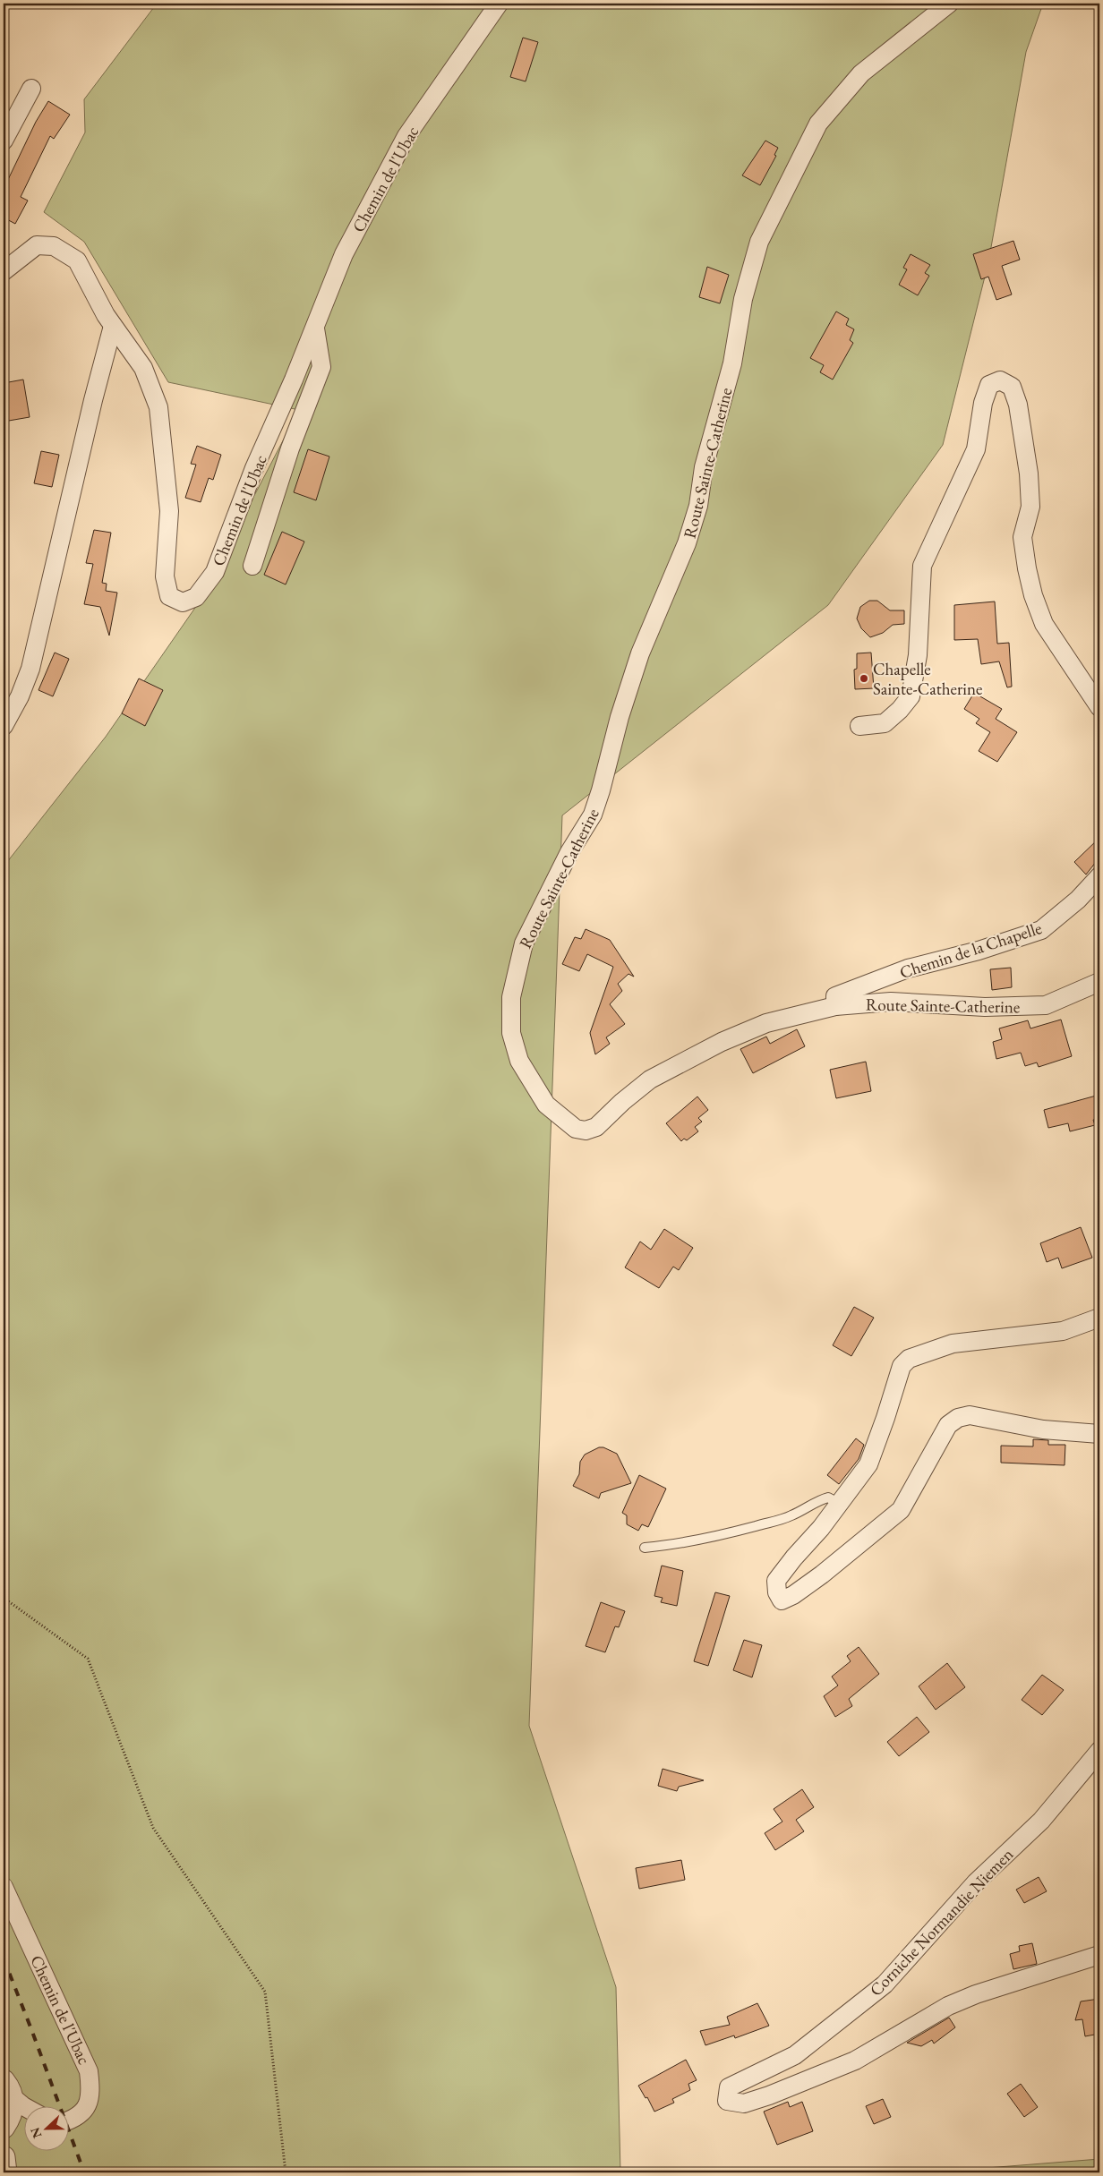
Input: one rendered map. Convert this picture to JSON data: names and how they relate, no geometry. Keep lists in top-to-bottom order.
{
  "streets": {
    "street": [
      "Chemin de l'Ubac",
      "Route Sainte-Catherine",
      "Chemin de la Chapelle",
      "Corniche Normandie Niemen"
    ]
  },
  "crossings": [
    ["Route Sainte-Catherine", "Chemin de la Chapelle"]
  ],
  "places": ["Chapelle Sainte-Catherine"],
  "north": "left"
}
